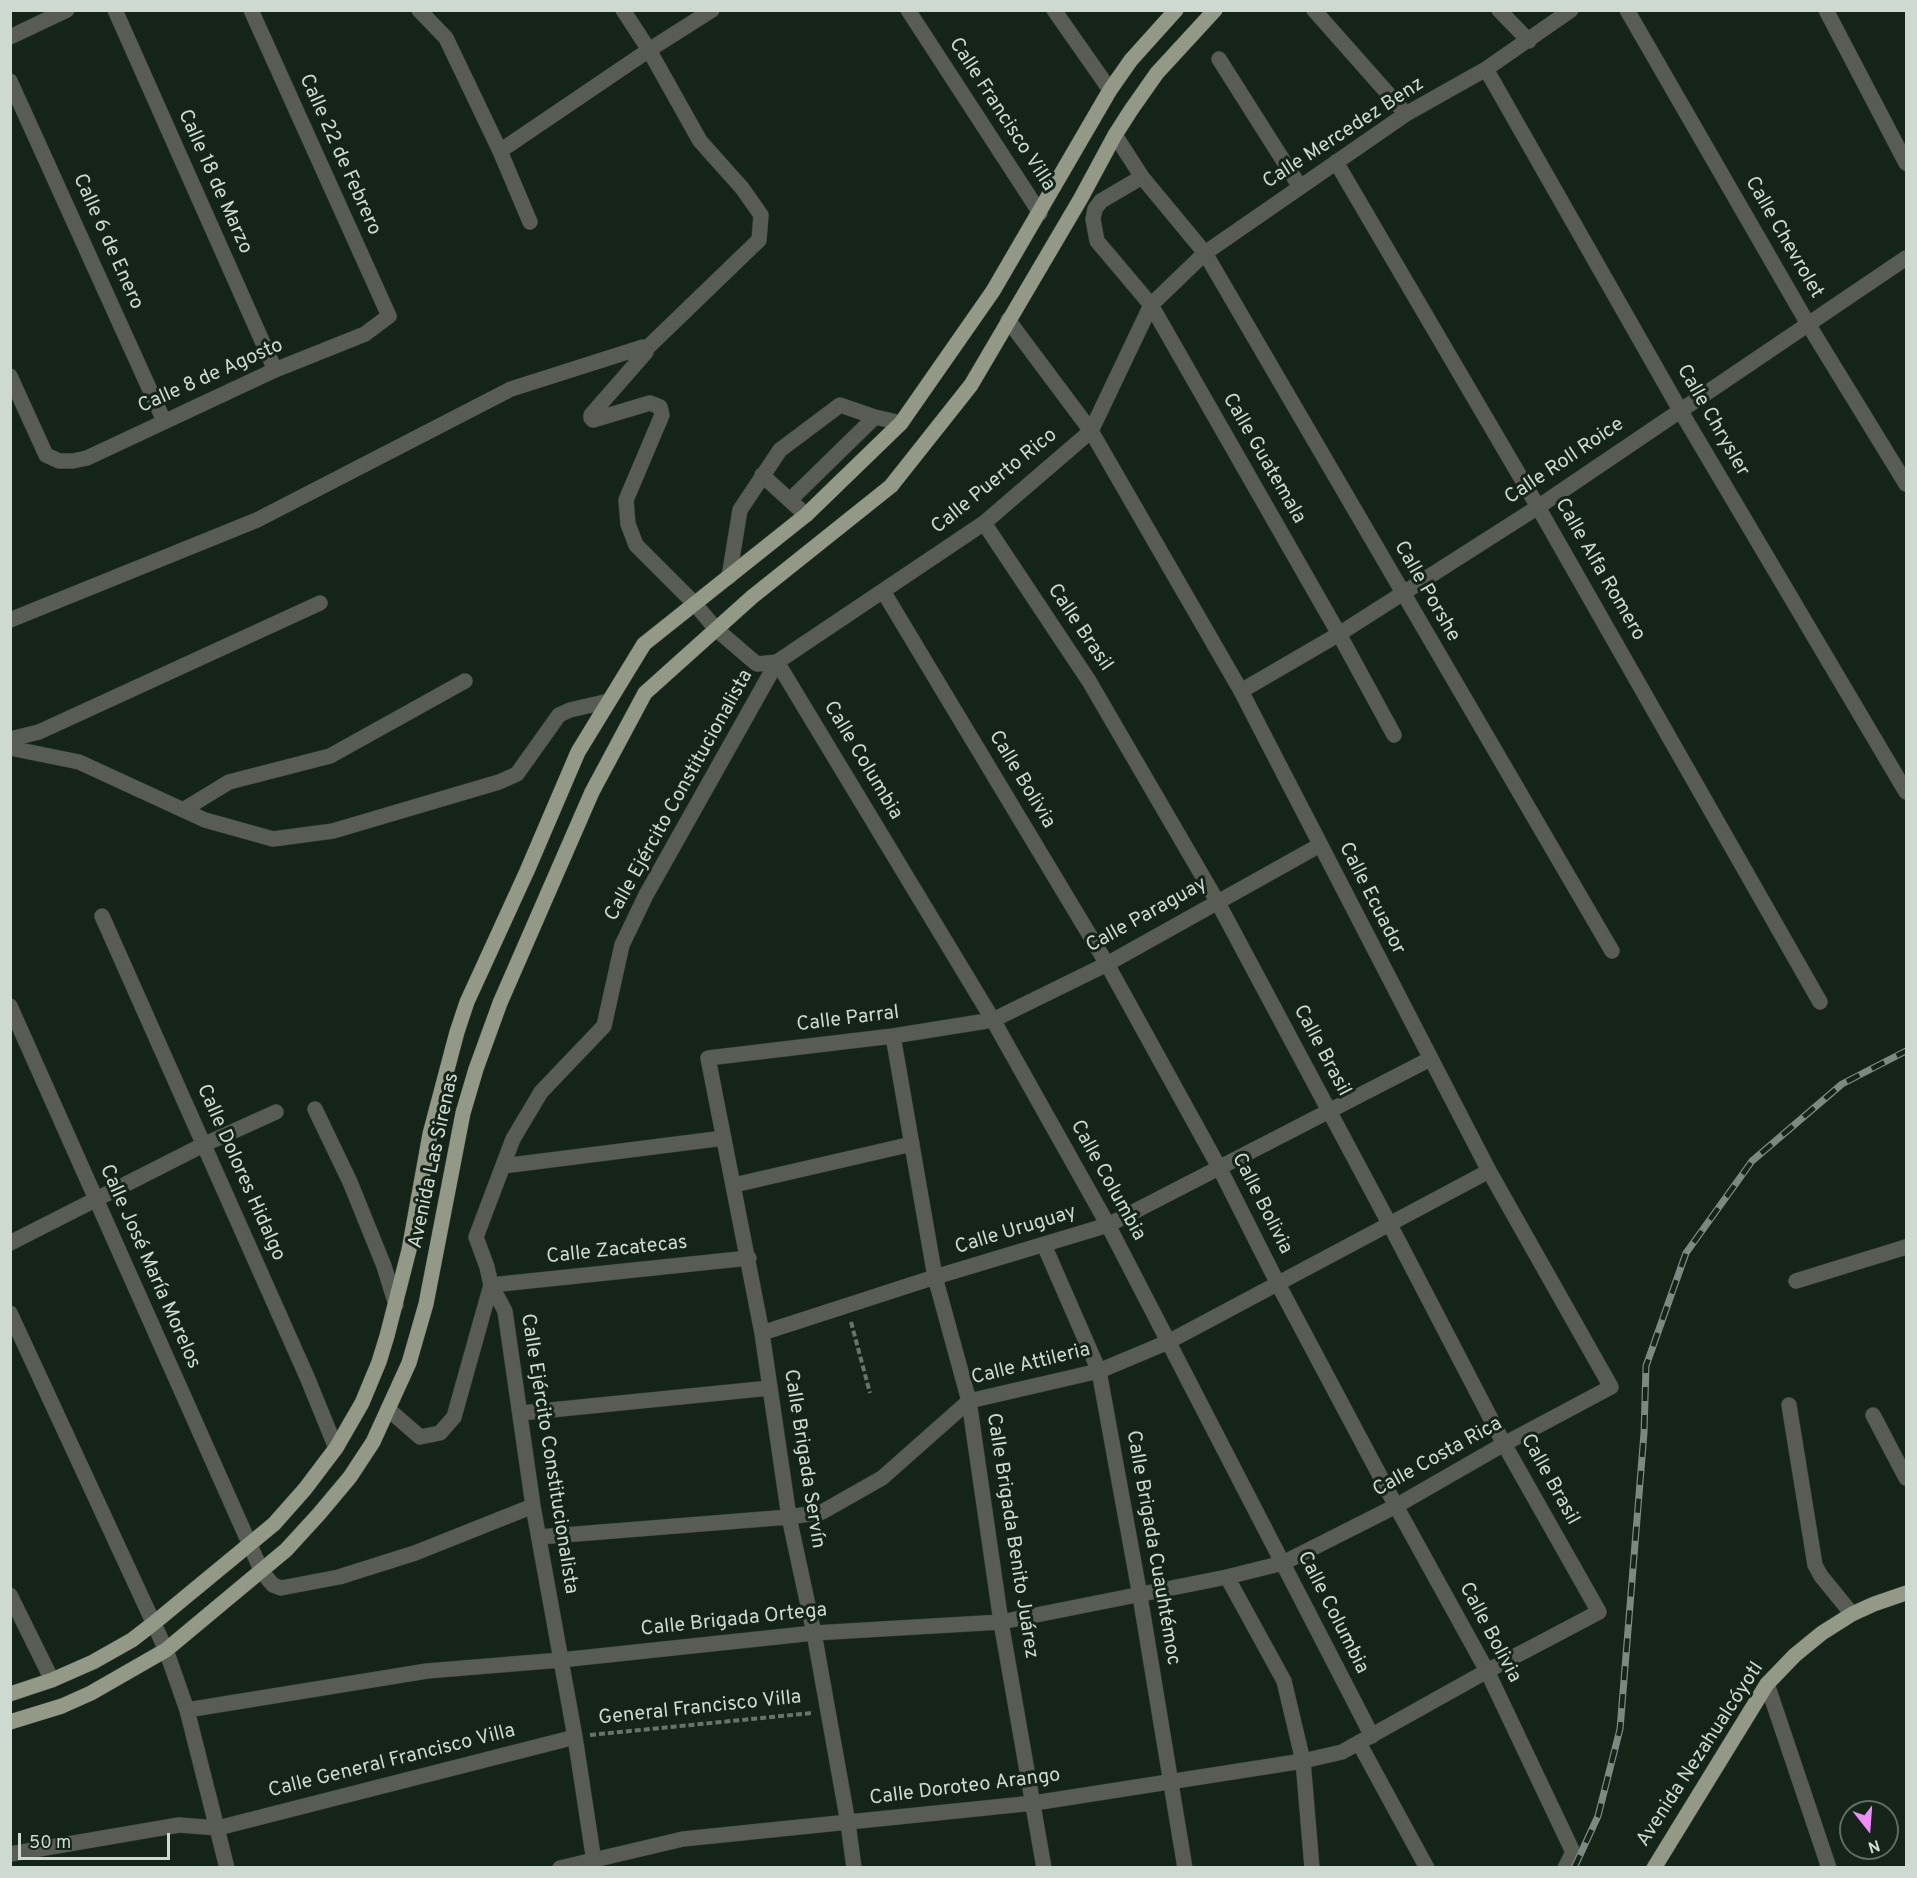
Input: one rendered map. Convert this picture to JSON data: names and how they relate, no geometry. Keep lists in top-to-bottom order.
{
  "streets": {
    "main road": ["Avenida Las Sirenas", "Avenida Nezahualcóyotl"],
    "street": [
      "Calle Francisco Villa",
      "Calle Mercedez Benz",
      "Calle 22 de Febrero",
      "Calle 18 de Marzo",
      "Calle Chevrolet",
      "Calle 6 de Enero",
      "Calle 8 de Agosto",
      "Calle Chrysler",
      "Calle Guatemala",
      "Calle Roll Roice",
      "Calle Puerto Rico",
      "Calle Alfa Romero",
      "Calle Porshe",
      "Calle Brasil",
      "Calle Columbia",
      "Calle Bolivia",
      "Calle Ejército Constitucionalista",
      "Calle Ecuador",
      "Calle Paraguay",
      "Calle Parral",
      "Calle Dolores Hidalgo",
      "Calle Uruguay",
      "Calle Zacatecas",
      "Calle José María Morelos",
      "Calle Attileria",
      "Calle Costa Rica",
      "Calle Brigada Servín",
      "Calle Brigada Benito Juárez",
      "Calle Brigada Cuauhtémoc",
      "Calle Brigada Ortega",
      "Calle General Francisco Villa",
      "Calle Doroteo Arango"
    ],
    "path": ["General Francisco Villa"]
  },
  "crossings": [
    ["Calle Francisco Villa", "Avenida Las Sirenas"],
    ["Calle Mercedez Benz", "Calle Chrysler"],
    ["Calle Mercedez Benz", "Calle Guatemala"],
    ["Calle Mercedez Benz", "Calle Puerto Rico"],
    ["Calle Mercedez Benz", "Calle Alfa Romero"],
    ["Calle Mercedez Benz", "Calle Porshe"],
    ["Calle 22 de Febrero", "Calle 8 de Agosto"],
    ["Calle 18 de Marzo", "Calle 8 de Agosto"],
    ["Calle Chevrolet", "Calle Roll Roice"],
    ["Calle 6 de Enero", "Calle 8 de Agosto"],
    ["Calle Chrysler", "Calle Roll Roice"],
    ["Calle Guatemala", "Calle Roll Roice"],
    ["Calle Guatemala", "Calle Puerto Rico"],
    ["Calle Roll Roice", "Calle Alfa Romero"],
    ["Calle Roll Roice", "Calle Porshe"],
    ["Calle Roll Roice", "Calle Ecuador"],
    ["Calle Puerto Rico", "Calle Brasil"],
    ["Calle Puerto Rico", "Calle Columbia"],
    ["Calle Puerto Rico", "Calle Bolivia"],
    ["Calle Puerto Rico", "Calle Ejército Constitucionalista"],
    ["Calle Puerto Rico", "Calle Ecuador"],
    ["Calle Porshe", "Avenida Las Sirenas"],
    ["Calle Brasil", "Calle Paraguay"],
    ["Calle Brasil", "Calle Uruguay"],
    ["Calle Brasil", "Calle Attileria"],
    ["Calle Brasil", "Calle Costa Rica"],
    ["Calle Brasil", "Calle Doroteo Arango"],
    ["Calle Columbia", "Calle Ejército Constitucionalista"],
    ["Calle Columbia", "Calle Paraguay"],
    ["Calle Columbia", "Calle Parral"],
    ["Calle Columbia", "Calle Uruguay"],
    ["Calle Columbia", "Calle Attileria"],
    ["Calle Columbia", "Calle Costa Rica"],
    ["Calle Columbia", "Calle Brigada Ortega"],
    ["Calle Columbia", "Calle Doroteo Arango"],
    ["Calle Bolivia", "Calle Paraguay"],
    ["Calle Bolivia", "Calle Uruguay"],
    ["Calle Bolivia", "Calle Attileria"],
    ["Calle Bolivia", "Calle Costa Rica"],
    ["Calle Bolivia", "Calle Doroteo Arango"],
    ["Calle Ejército Constitucionalista", "Calle Zacatecas"],
    ["Calle Ejército Constitucionalista", "Calle Attileria"],
    ["Calle Ejército Constitucionalista", "Calle Brigada Ortega"],
    ["Calle Ejército Constitucionalista", "General Francisco Villa"],
    ["Calle Ejército Constitucionalista", "Calle General Francisco Villa"],
    ["Calle Ejército Constitucionalista", "Calle Doroteo Arango"],
    ["Calle Ecuador", "Calle Paraguay"],
    ["Calle Ecuador", "Avenida Las Sirenas"],
    ["Calle Ecuador", "Calle Uruguay"],
    ["Calle Ecuador", "Calle Attileria"],
    ["Calle Ecuador", "Calle Costa Rica"],
    ["Calle Paraguay", "Calle Parral"],
    ["Calle Parral", "Calle Brigada Servín"],
    ["Calle Parral", "Calle Brigada Benito Juárez"],
    ["Avenida Las Sirenas", "Calle Dolores Hidalgo"],
    ["Avenida Las Sirenas", "Calle José María Morelos"],
    ["Calle Uruguay", "Calle Brigada Servín"],
    ["Calle Uruguay", "Calle Brigada Benito Juárez"],
    ["Calle Uruguay", "Calle Brigada Cuauhtémoc"],
    ["Calle Zacatecas", "Calle Brigada Servín"],
    ["Calle Attileria", "Calle Brigada Servín"],
    ["Calle Attileria", "Calle Brigada Benito Juárez"],
    ["Calle Attileria", "Calle Brigada Cuauhtémoc"],
    ["Calle Costa Rica", "Calle Brigada Ortega"],
    ["Calle Brigada Servín", "Calle Brigada Ortega"],
    ["Calle Brigada Servín", "General Francisco Villa"],
    ["Calle Brigada Servín", "Calle Doroteo Arango"],
    ["Calle Brigada Benito Juárez", "Calle Brigada Ortega"],
    ["Calle Brigada Benito Juárez", "Calle Doroteo Arango"],
    ["Calle Brigada Cuauhtémoc", "Calle Brigada Ortega"],
    ["Calle Brigada Cuauhtémoc", "Calle Doroteo Arango"],
    ["General Francisco Villa", "Calle General Francisco Villa"]
  ],
  "scale_bar": "50 m",
  "north": "bottom"
}
